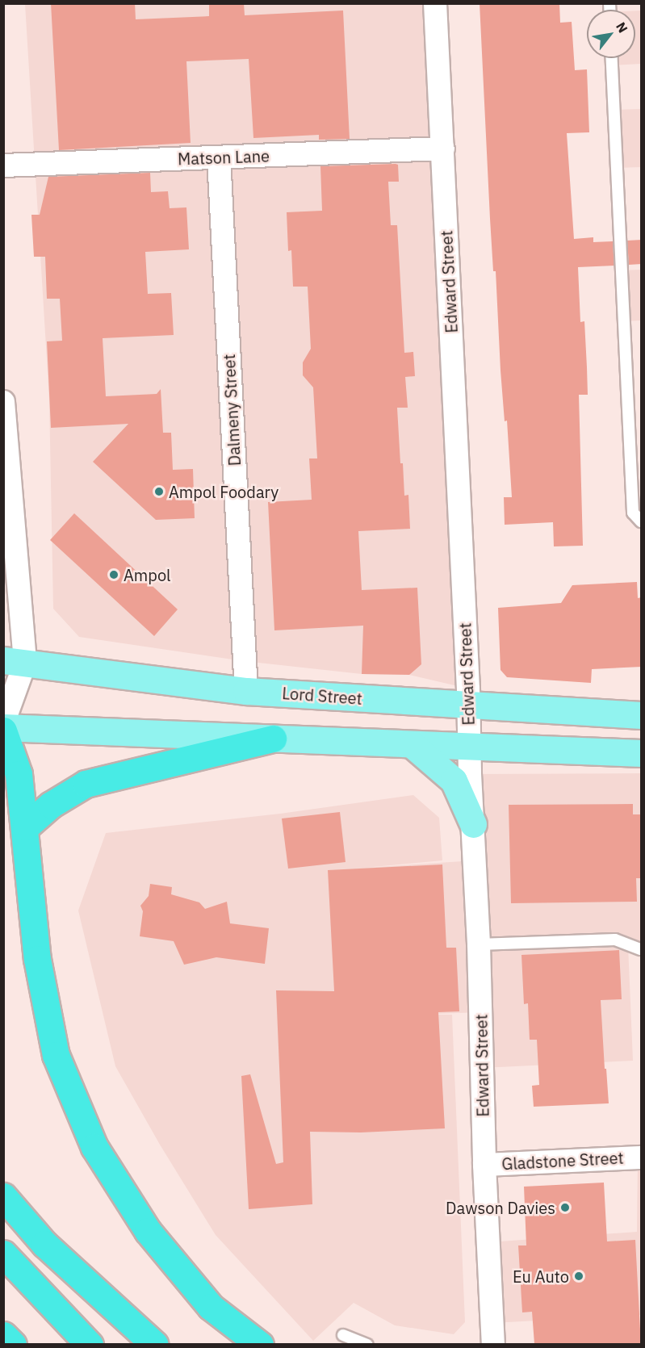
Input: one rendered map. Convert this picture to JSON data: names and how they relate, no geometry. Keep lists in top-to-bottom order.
{
  "streets": {
    "main road": ["Lord Street"],
    "street": [
      "Matson Lane",
      "Edward Street",
      "Dalmeny Street",
      "Gladstone Street"
    ]
  },
  "crossings": [
    ["Matson Lane", "Edward Street"],
    ["Matson Lane", "Dalmeny Street"],
    ["Edward Street", "Lord Street"],
    ["Edward Street", "Gladstone Street"],
    ["Dalmeny Street", "Lord Street"]
  ],
  "places": [
    "Ampol Foodary",
    "Ampol",
    "Dawson Davies",
    "Eu Auto"
  ],
  "north": "top right"
}
